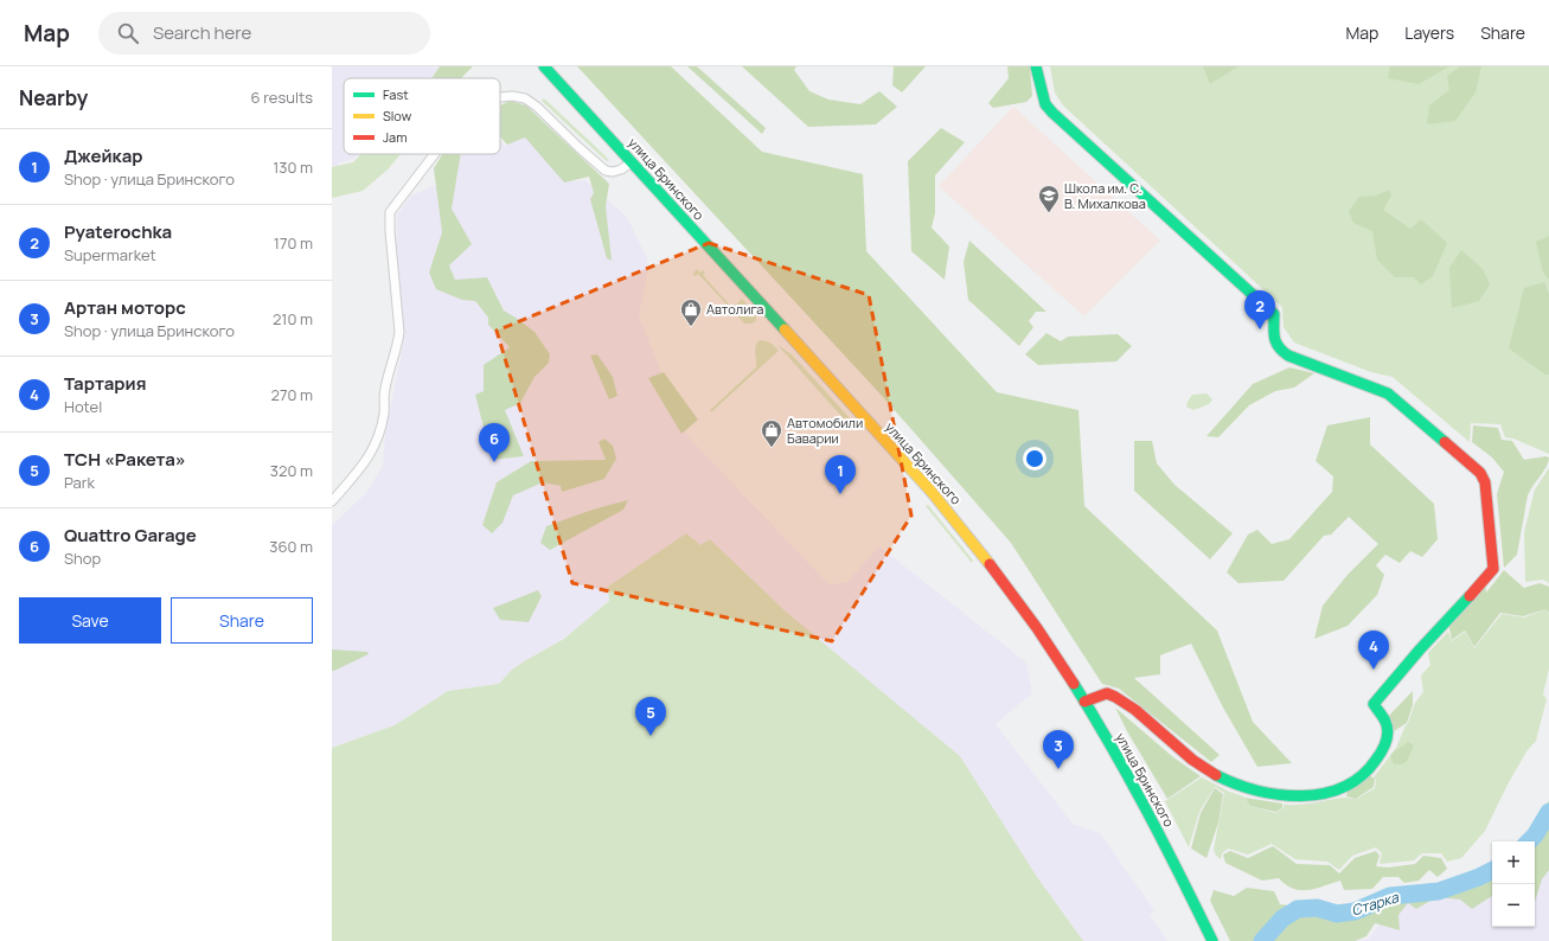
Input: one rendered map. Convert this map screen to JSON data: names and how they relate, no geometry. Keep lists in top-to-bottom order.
{
  "streets": {
    "street": ["улица Бринского"]
  },
  "water": ["Старка"],
  "places": {
    "school or university": ["Школа им. С. В. Михалкова"],
    "shop": ["Автолига", "Автомобили Баварии"]
  },
  "legend": ["Fast", "Slow", "Jam"],
  "page": {
    "header": "Map",
    "search": "Search here",
    "nav": ["Map", "Layers", "Share"],
    "heading": ["Nearby", "6 results"],
    "list": [
      {
        "mark": "1",
        "name": "Джейкар",
        "note": "Shop · улица Бринского",
        "value": "130 m"
      },
      {
        "mark": "2",
        "name": "Pyaterochka",
        "note": "Supermarket",
        "value": "170 m"
      },
      {
        "mark": "3",
        "name": "Артан моторс",
        "note": "Shop · улица Бринского",
        "value": "210 m"
      },
      {
        "mark": "4",
        "name": "Тартария",
        "note": "Hotel",
        "value": "270 m"
      },
      {
        "mark": "5",
        "name": "ТСН «Ракета»",
        "note": "Park",
        "value": "320 m"
      },
      {
        "mark": "6",
        "name": "Quattro Garage",
        "note": "Shop",
        "value": "360 m"
      }
    ],
    "pins": [
      "2",
      "6",
      "1",
      "4",
      "5",
      "3"
    ],
    "buttons": ["Save", "Share"],
    "map_buttons": ["+", "−"]
  }
}
